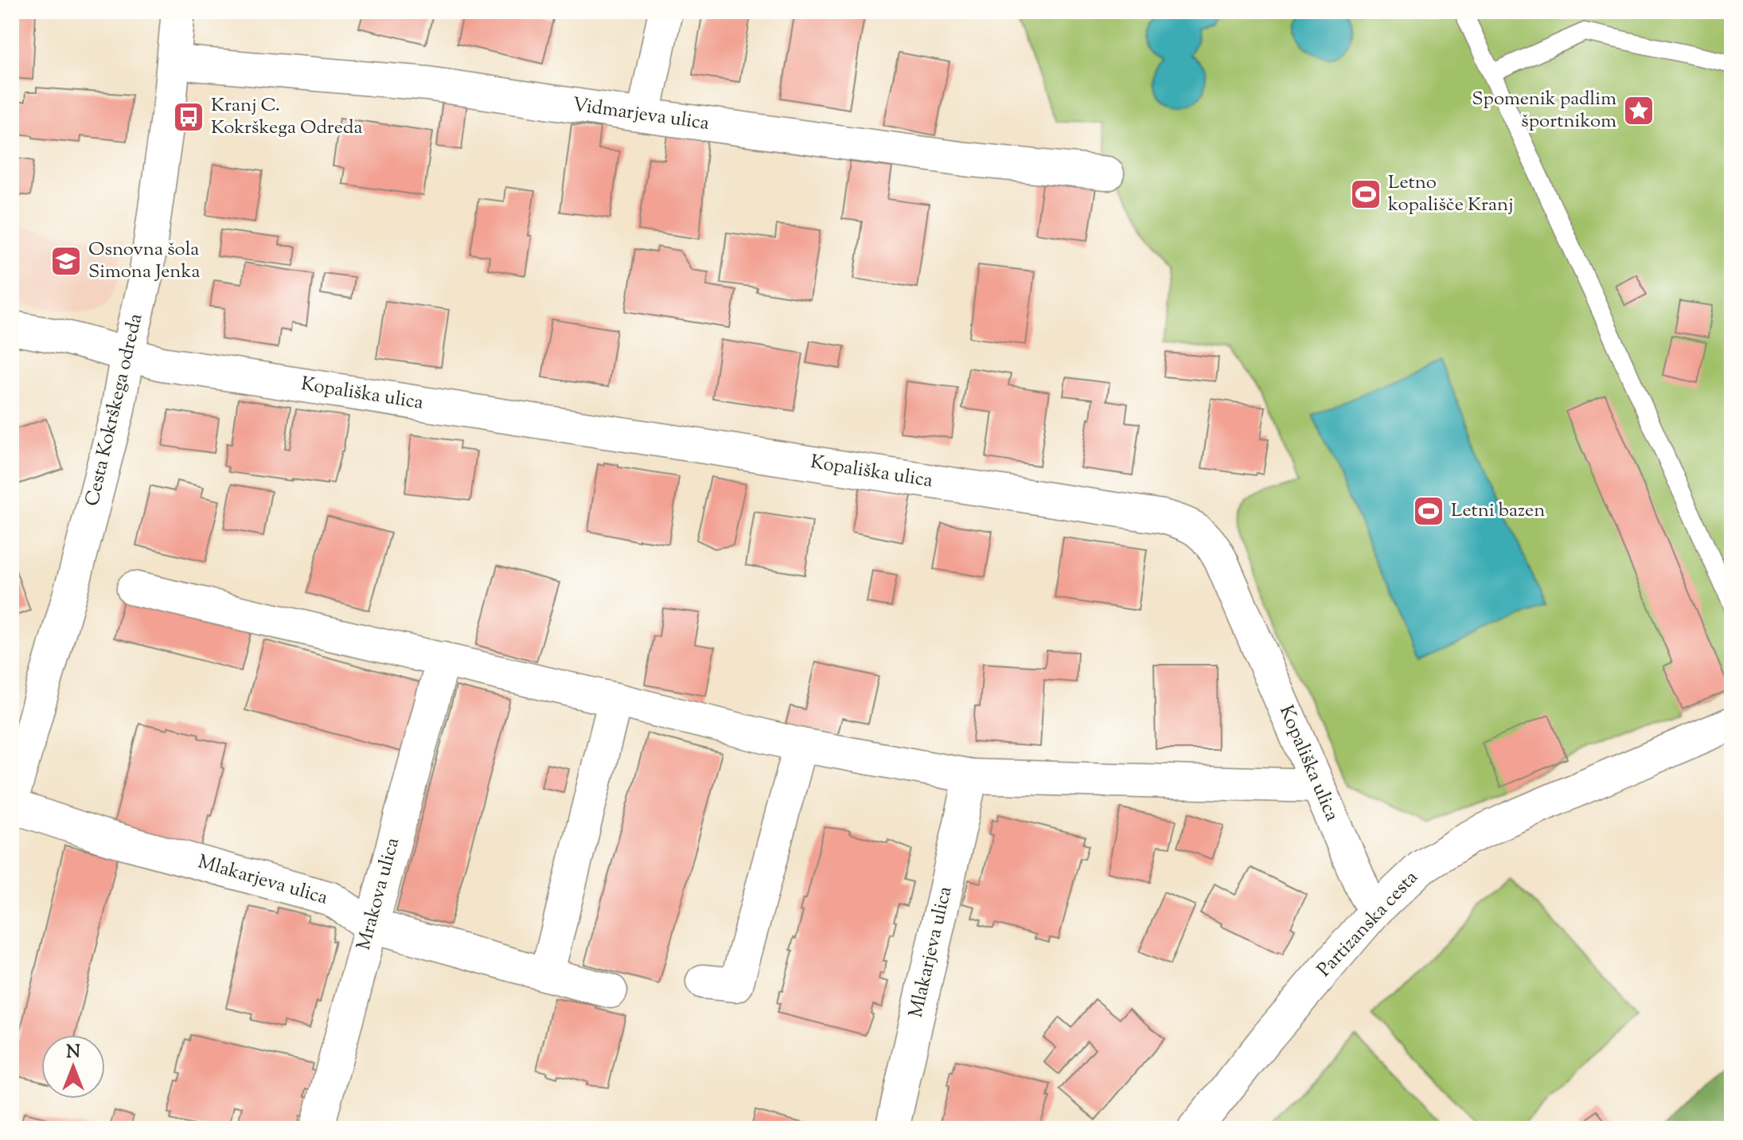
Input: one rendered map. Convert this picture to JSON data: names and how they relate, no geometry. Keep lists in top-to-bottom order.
{
  "streets": {
    "street": [
      "Vidmarjeva ulica",
      "Kopališka ulica",
      "Cesta Kokrškega odreda",
      "Mlakarjeva ulica",
      "Mrakova ulica",
      "Partizanska cesta"
    ]
  },
  "crossings": [
    ["Vidmarjeva ulica", "Cesta Kokrškega odreda"],
    ["Kopališka ulica", "Cesta Kokrškega odreda"],
    ["Kopališka ulica", "Partizanska cesta"],
    ["Cesta Kokrškega odreda", "Mlakarjeva ulica"],
    ["Mlakarjeva ulica", "Mrakova ulica"]
  ],
  "places": {
    "place": ["Spomenik padlim športnikom"],
    "bus stop": ["Kranj C. Kokrškega Odreda"],
    "sports": ["Letno kopališče Kranj", "Letni bazen"],
    "school or university": ["Osnovna šola Simona Jenka"]
  },
  "north": "top"
}
